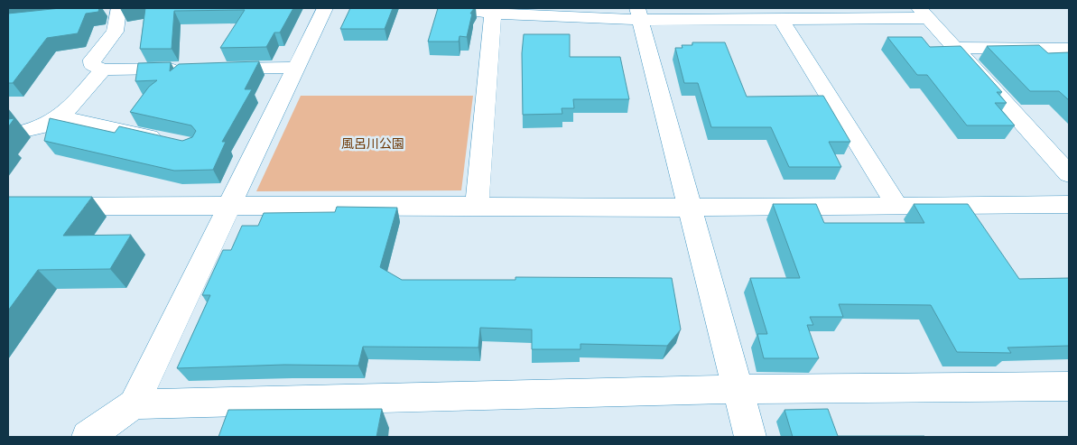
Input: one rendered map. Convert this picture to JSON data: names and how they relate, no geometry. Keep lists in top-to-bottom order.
{
  "parks": ["風呂川公園"]
}
